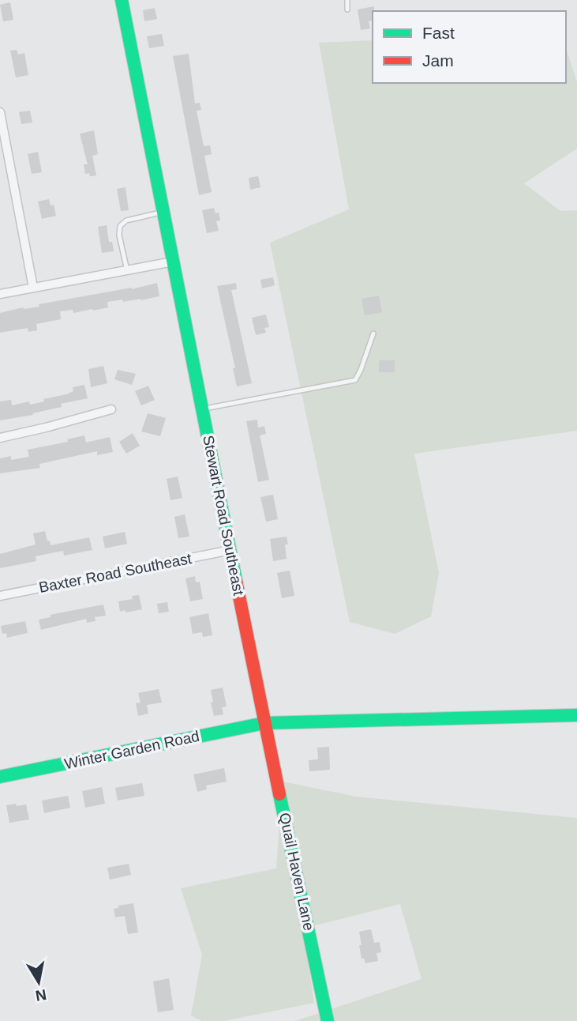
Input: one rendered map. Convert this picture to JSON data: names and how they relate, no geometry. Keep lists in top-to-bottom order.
{
  "streets": {
    "street": [
      "Stewart Road Southeast",
      "Baxter Road Southeast",
      "Winter Garden Road",
      "Quail Haven Lane"
    ]
  },
  "crossings": [
    ["Stewart Road Southeast", "Baxter Road Southeast"],
    ["Stewart Road Southeast", "Winter Garden Road"],
    ["Stewart Road Southeast", "Quail Haven Lane"],
    ["Winter Garden Road", "Quail Haven Lane"]
  ],
  "legend": ["Fast", "Jam"],
  "north": "bottom"
}
